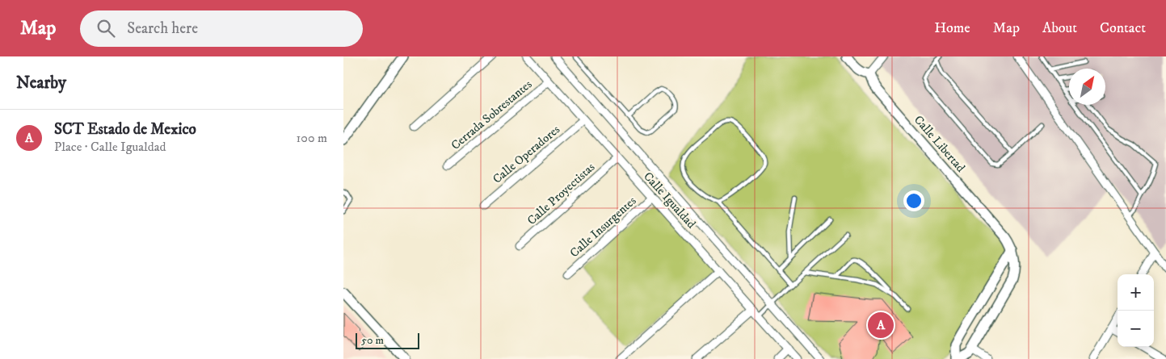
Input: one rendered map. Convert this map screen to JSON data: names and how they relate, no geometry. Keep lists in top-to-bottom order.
{
  "streets": {
    "main road": ["Calle Libertad"],
    "street": [
      "Cerrada Sobrestantes",
      "Calle Operadores",
      "Calle Proyectistas",
      "Calle Igualdad",
      "Calle Insurgentes"
    ]
  },
  "crossings": [
    ["Cerrada Sobrestantes", "Calle Igualdad"],
    ["Calle Operadores", "Calle Igualdad"],
    ["Calle Proyectistas", "Calle Igualdad"],
    ["Calle Igualdad", "Calle Insurgentes"]
  ],
  "scale_bar": "50 m",
  "north": "top right",
  "page": {
    "header": "Map",
    "search": "Search here",
    "nav": [
      "Home",
      "Map",
      "About",
      "Contact"
    ],
    "heading": "Nearby",
    "list": [
      {
        "mark": "A",
        "name": "SCT Estado de Mexico",
        "note": "Place · Calle Igualdad",
        "value": "100 m"
      }
    ],
    "map_buttons": ["+", "−"],
    "pins": "A",
    "scale": "50 m"
  }
}
